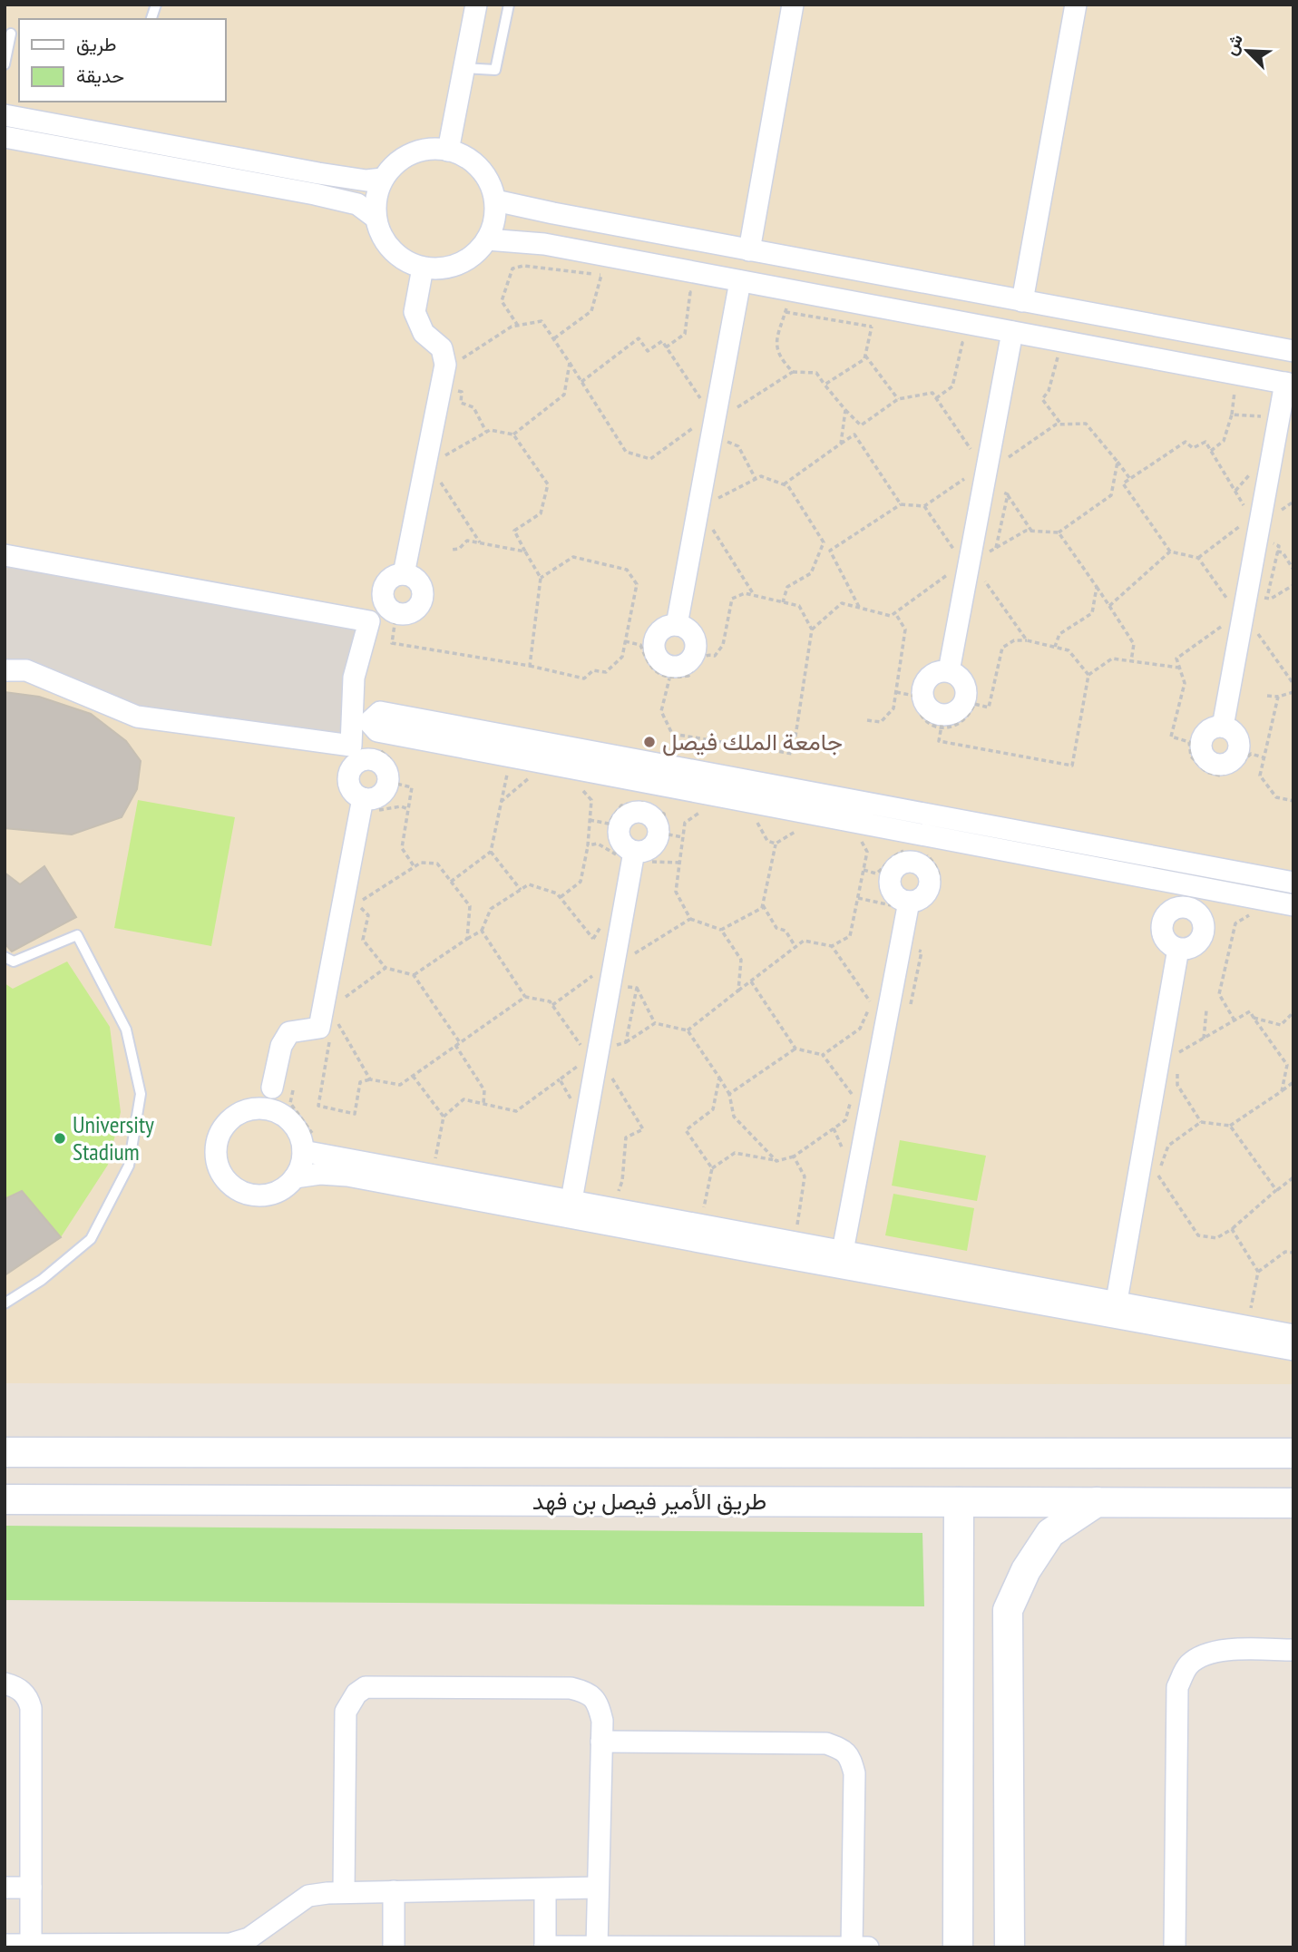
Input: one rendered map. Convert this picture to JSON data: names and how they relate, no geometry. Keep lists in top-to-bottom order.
{
  "streets": {
    "main road": ["طريق الأمير فيصل بن فهد"]
  },
  "places": ["جامعة الملك فيصل", "University Stadium"],
  "legend": ["طريق", "حديقة"],
  "north": "top left"
}
